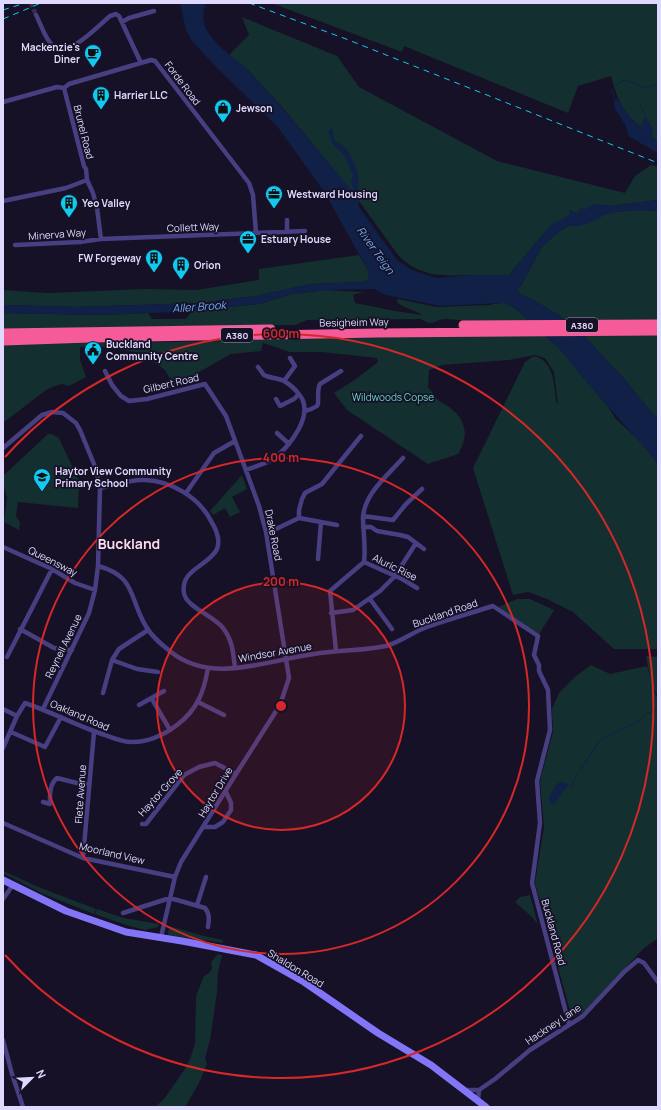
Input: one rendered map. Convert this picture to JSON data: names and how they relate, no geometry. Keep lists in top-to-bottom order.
{
  "streets": {
    "highway": ["Besigheim Way", "A380"],
    "street": [
      "Forde Road",
      "Brunel Road",
      "Collett Way",
      "Minerva Way",
      "Gilbert Road",
      "Drake Road",
      "Queensway",
      "Aluric Rise",
      "Buckland Road",
      "Reynell Avenue",
      "Windsor Avenue",
      "Oakland Road",
      "Haytor Grove",
      "Haytor Drive",
      "Flete Avenue",
      "Moorland View",
      "Shaldon Road",
      "Hackney Lane"
    ]
  },
  "crossings": [
    ["Forde Road", "Brunel Road"],
    ["Forde Road", "Collett Way"],
    ["Brunel Road", "Collett Way"],
    ["Brunel Road", "Minerva Way"],
    ["Collett Way", "Minerva Way"],
    ["Gilbert Road", "Drake Road"],
    ["Drake Road", "Windsor Avenue"],
    ["Drake Road", "Haytor Drive"],
    ["Queensway", "Reynell Avenue"],
    ["Buckland Road", "Windsor Avenue"],
    ["Buckland Road", "Hackney Lane"],
    ["Reynell Avenue", "Windsor Avenue"],
    ["Reynell Avenue", "Oakland Road"],
    ["Windsor Avenue", "Oakland Road"],
    ["Windsor Avenue", "Haytor Drive"],
    ["Oakland Road", "Flete Avenue"],
    ["Haytor Grove", "Haytor Drive"],
    ["Haytor Drive", "Moorland View"],
    ["Haytor Drive", "Shaldon Road"],
    ["Flete Avenue", "Moorland View"]
  ],
  "districts": ["Buckland"],
  "water": ["River Teign", "Aller Brook"],
  "parks": ["Wildwoods Copse"],
  "places": {
    "cafe": ["Mackenzie's Diner"],
    "building": [
      "Harrier LLC",
      "Yeo Valley",
      "FW Forgeway",
      "Orion"
    ],
    "shop": ["Jewson"],
    "office": ["Westward Housing", "Estuary House"],
    "public building": ["Buckland Community Centre"],
    "school or university": ["Haytor View Community Primary School"]
  },
  "north": "top right",
  "rings": ["600 m", "400 m", "200 m"]
}
